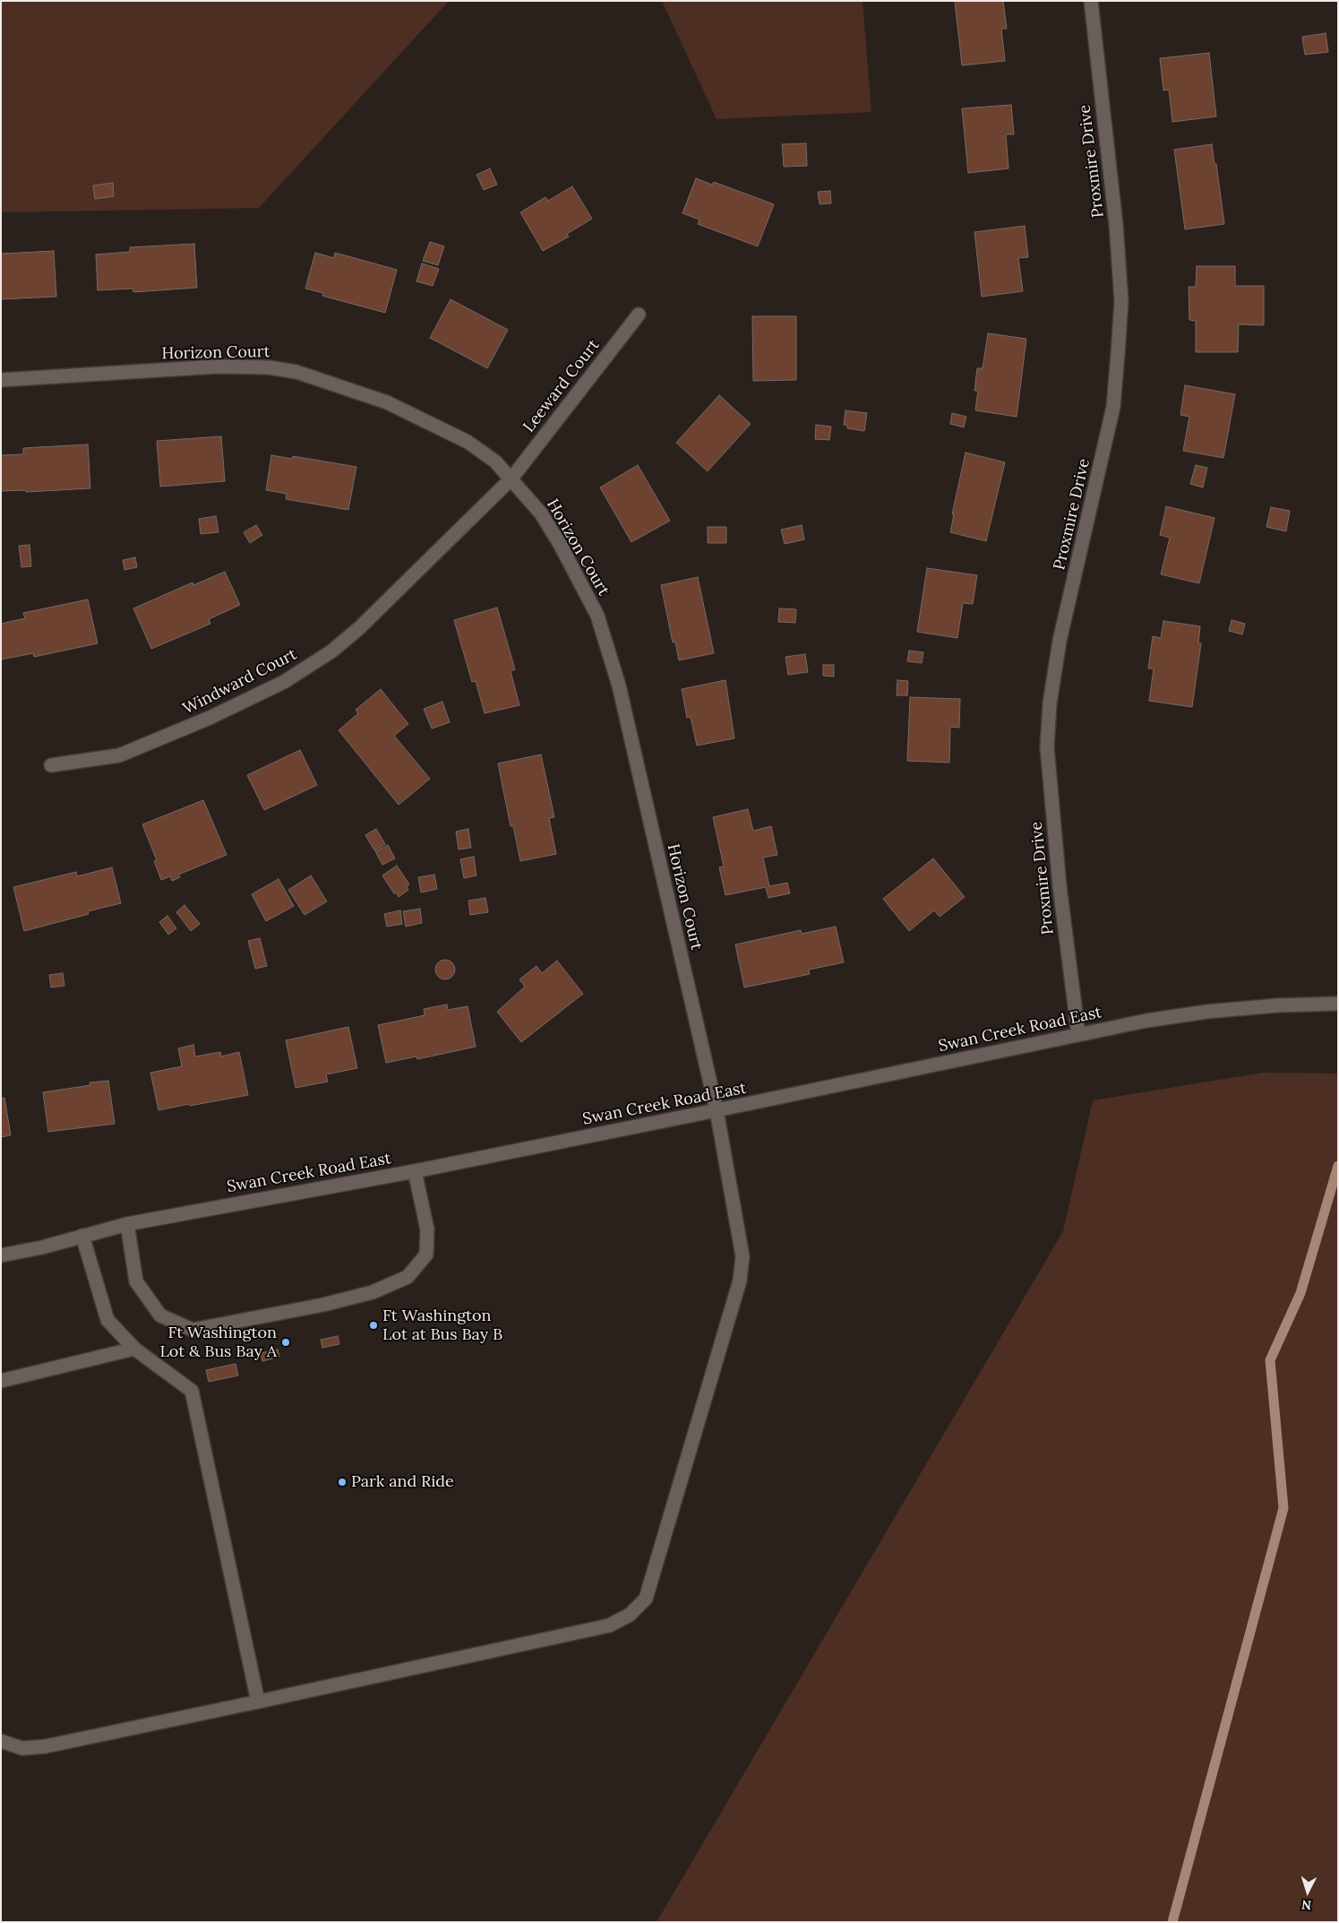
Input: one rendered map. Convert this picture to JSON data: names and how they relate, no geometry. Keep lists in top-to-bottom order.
{
  "streets": {
    "street": [
      "Proxmire Drive",
      "Horizon Court",
      "Leeward Court",
      "Windward Court",
      "Swan Creek Road East"
    ]
  },
  "crossings": [
    ["Proxmire Drive", "Swan Creek Road East"],
    ["Horizon Court", "Leeward Court"],
    ["Horizon Court", "Windward Court"],
    ["Horizon Court", "Swan Creek Road East"],
    ["Leeward Court", "Windward Court"]
  ],
  "places": ["Ft Washington Lot at Bus Bay B", "Ft Washington Lot & Bus Bay A", "Park and Ride"],
  "north": "bottom"
}
